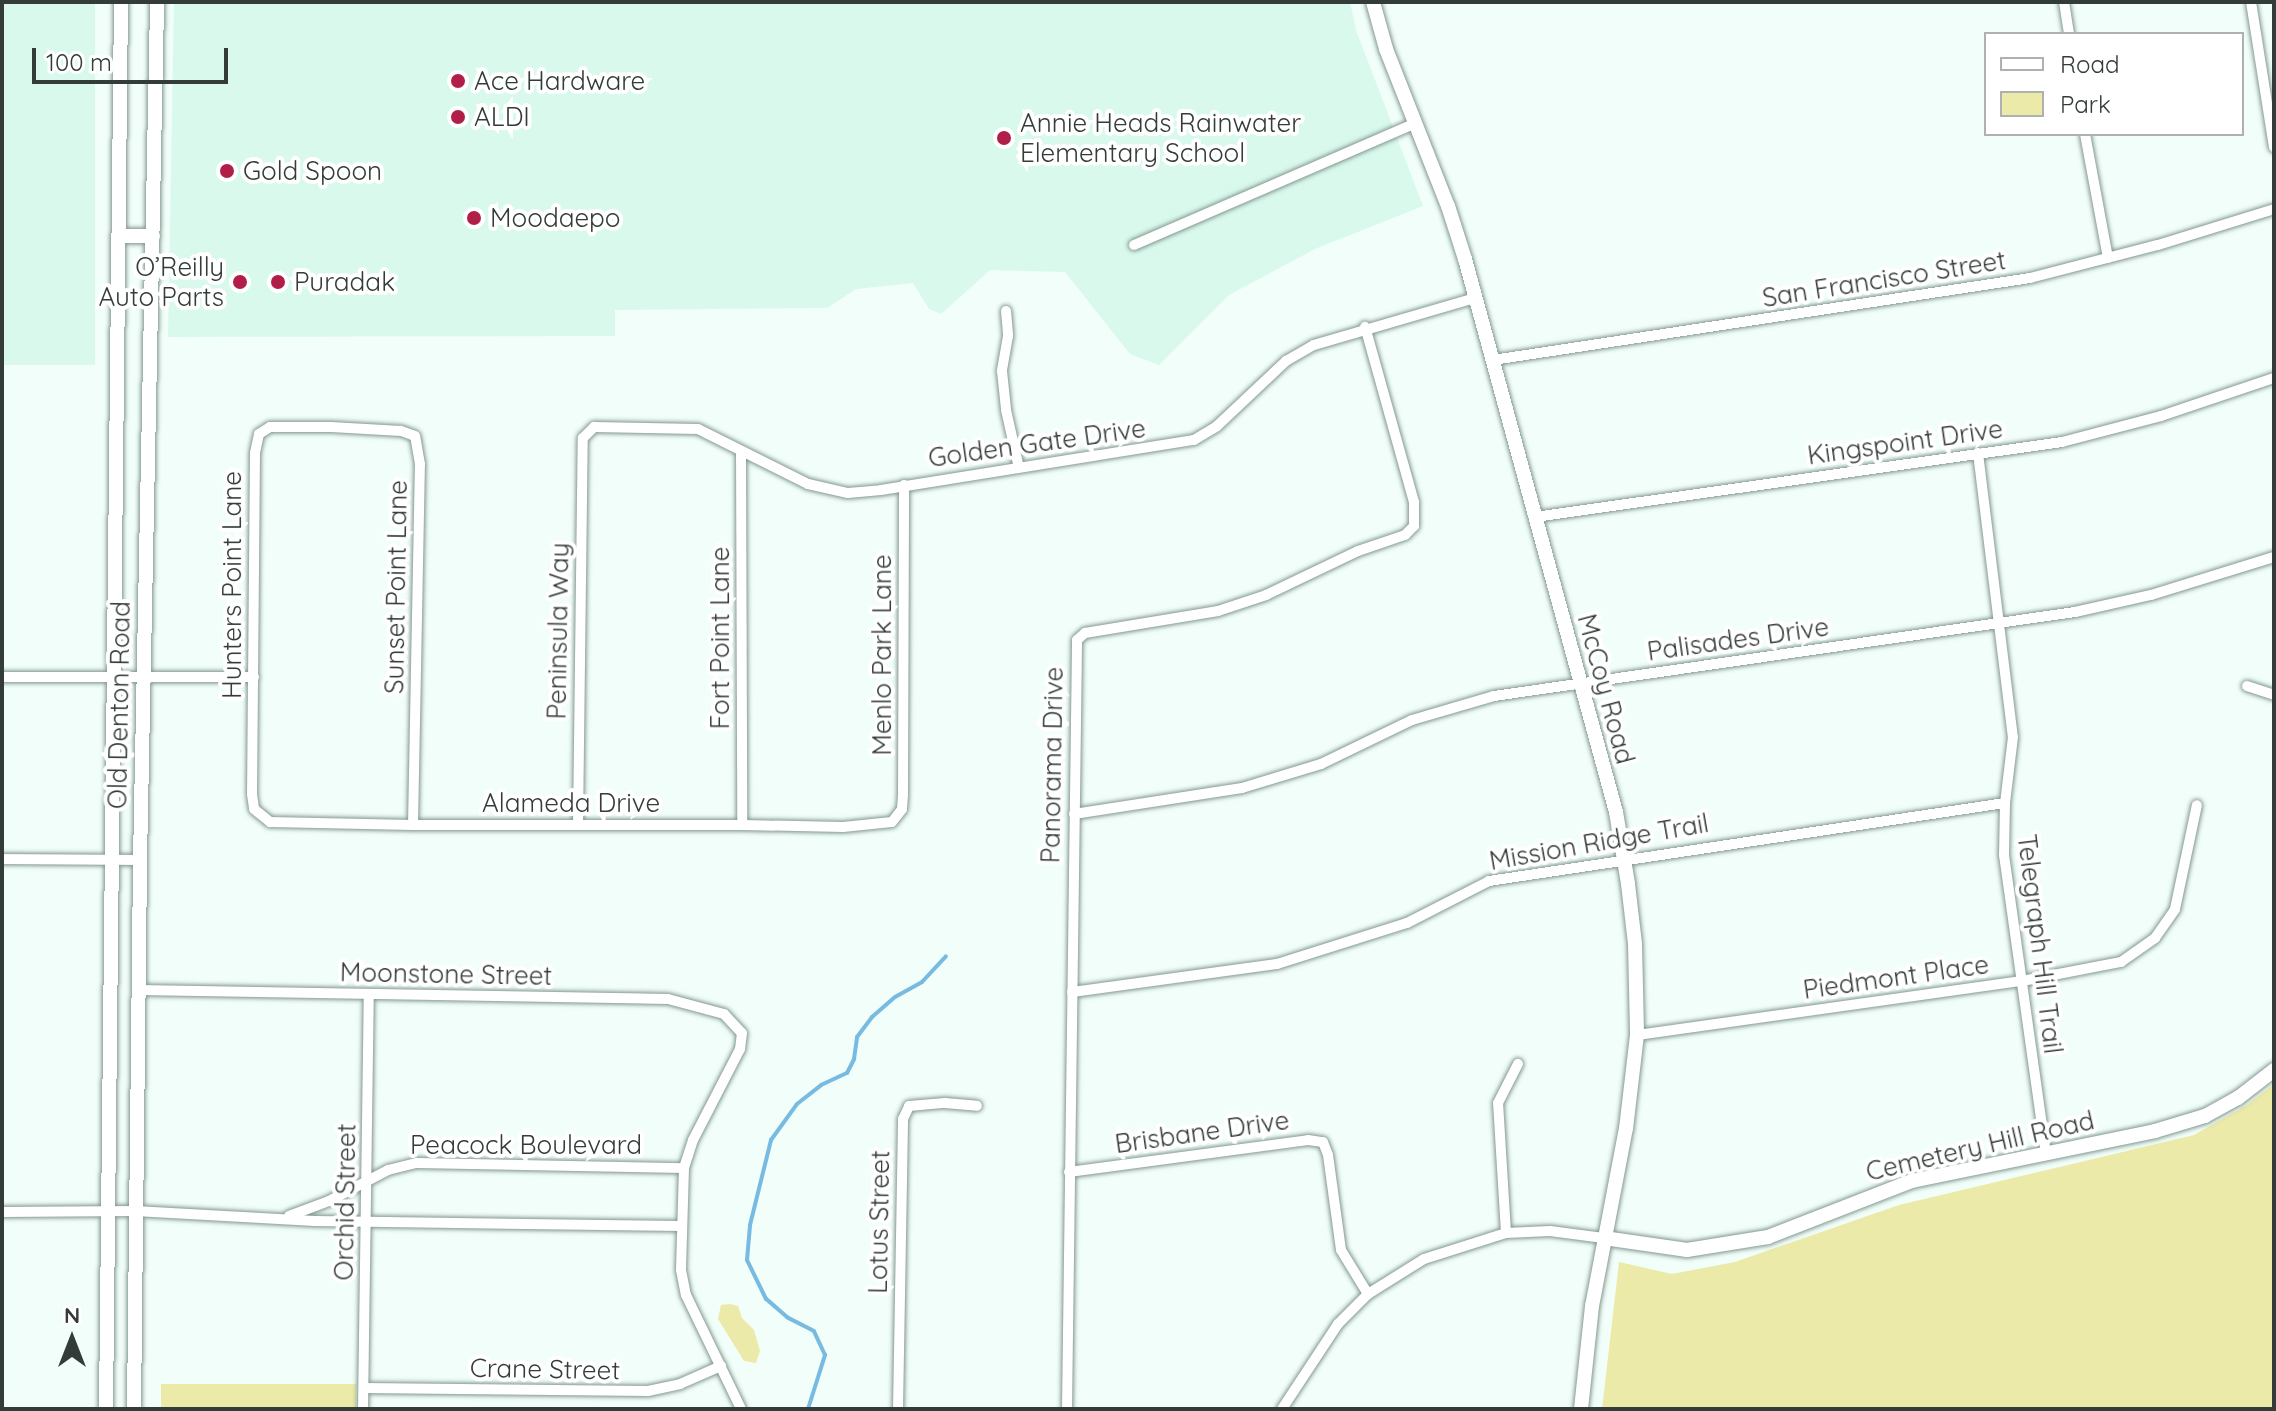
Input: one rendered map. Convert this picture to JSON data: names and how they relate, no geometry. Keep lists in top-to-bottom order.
{
  "streets": {
    "main road": ["McCoy Road", "Old Denton Road", "Cemetery Hill Road"],
    "street": [
      "San Francisco Street",
      "Kingspoint Drive",
      "Golden Gate Drive",
      "Hunters Point Lane",
      "Sunset Point Lane",
      "Peninsula Way",
      "Fort Point Lane",
      "Palisades Drive",
      "Menlo Park Lane",
      "Panorama Drive",
      "Alameda Drive",
      "Mission Ridge Trail",
      "Telegraph Hill Trail",
      "Moonstone Street",
      "Piedmont Place",
      "Brisbane Drive",
      "Peacock Boulevard",
      "Orchid Street",
      "Lotus Street",
      "Crane Street"
    ]
  },
  "crossings": [
    ["San Francisco Street", "McCoy Road"],
    ["Kingspoint Drive", "McCoy Road"],
    ["Kingspoint Drive", "Telegraph Hill Trail"],
    ["Golden Gate Drive", "Peninsula Way"],
    ["Golden Gate Drive", "Fort Point Lane"],
    ["Golden Gate Drive", "Menlo Park Lane"],
    ["Golden Gate Drive", "McCoy Road"],
    ["Golden Gate Drive", "Panorama Drive"],
    ["Hunters Point Lane", "Sunset Point Lane"],
    ["Hunters Point Lane", "Alameda Drive"],
    ["Sunset Point Lane", "Alameda Drive"],
    ["Peninsula Way", "Alameda Drive"],
    ["Fort Point Lane", "Alameda Drive"],
    ["Palisades Drive", "McCoy Road"],
    ["Palisades Drive", "Panorama Drive"],
    ["Palisades Drive", "Telegraph Hill Trail"],
    ["Menlo Park Lane", "Alameda Drive"],
    ["McCoy Road", "Mission Ridge Trail"],
    ["McCoy Road", "Piedmont Place"],
    ["McCoy Road", "Cemetery Hill Road"],
    ["Old Denton Road", "Moonstone Street"],
    ["Old Denton Road", "Peacock Boulevard"],
    ["Panorama Drive", "Mission Ridge Trail"],
    ["Panorama Drive", "Brisbane Drive"],
    ["Mission Ridge Trail", "Telegraph Hill Trail"],
    ["Telegraph Hill Trail", "Piedmont Place"],
    ["Telegraph Hill Trail", "Cemetery Hill Road"],
    ["Moonstone Street", "Peacock Boulevard"],
    ["Moonstone Street", "Orchid Street"],
    ["Brisbane Drive", "Cemetery Hill Road"],
    ["Peacock Boulevard", "Orchid Street"],
    ["Orchid Street", "Crane Street"]
  ],
  "places": [
    "Ace Hardware",
    "ALDI",
    "Annie Heads Rainwater Elementary School",
    "Gold Spoon",
    "Moodaepo",
    "O’Reilly Auto Parts",
    "Puradak"
  ],
  "legend": ["Road", "Park"],
  "scale_bar": "100 m",
  "north": "top"
}
